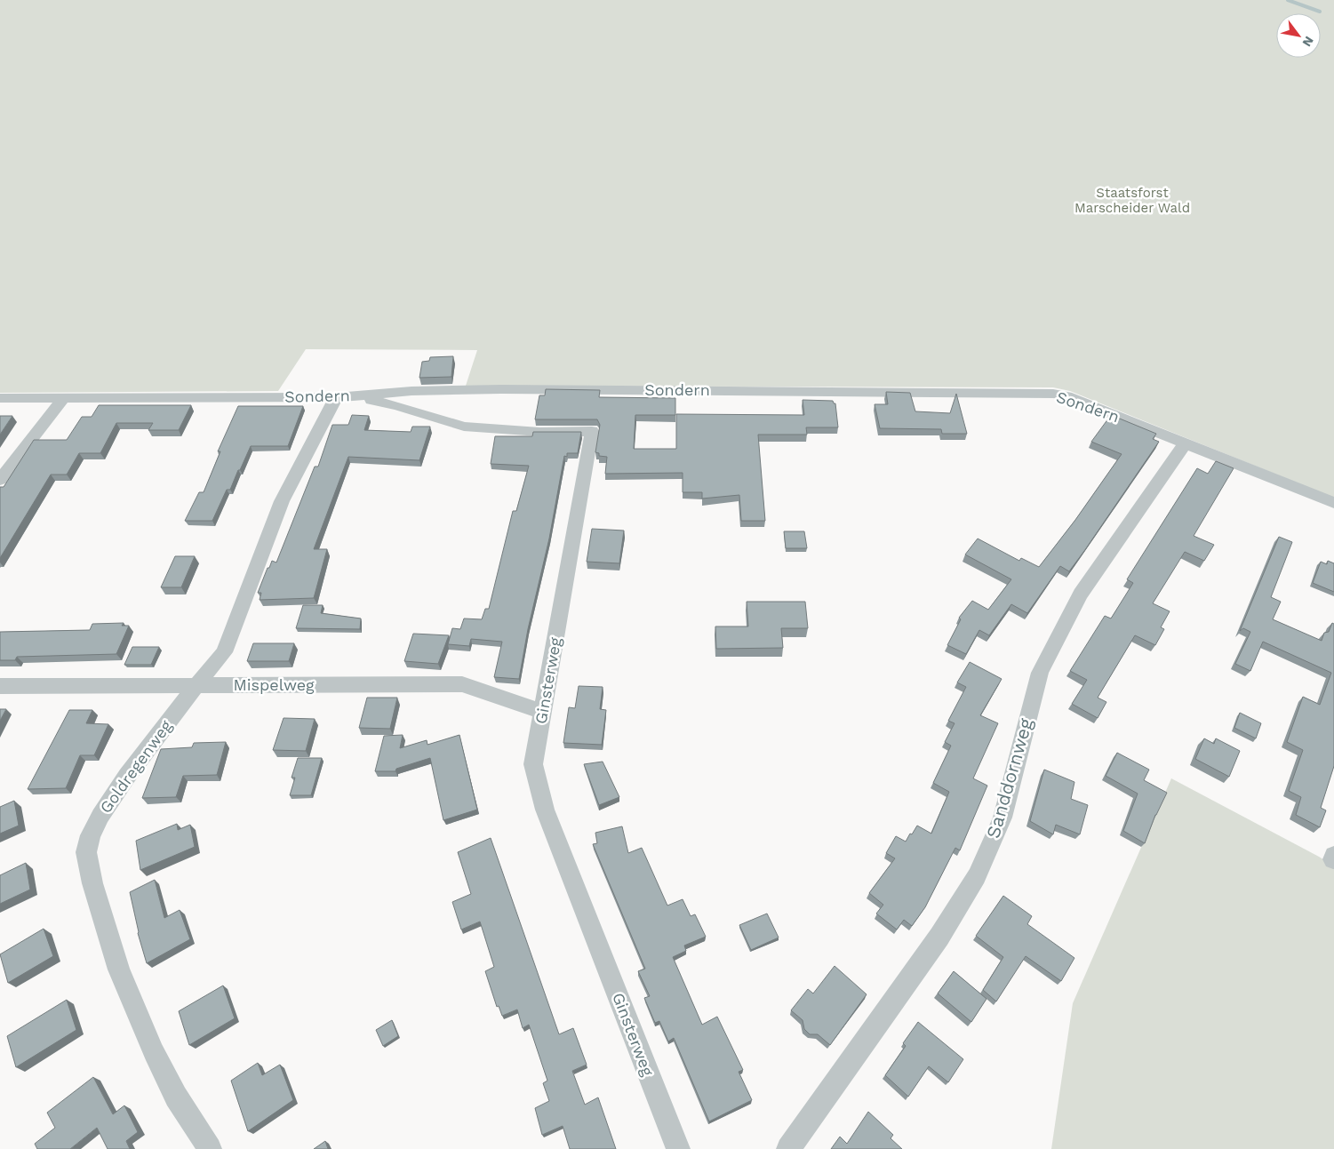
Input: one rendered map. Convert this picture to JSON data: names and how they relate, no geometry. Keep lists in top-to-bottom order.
{
  "streets": {
    "street": [
      "Sondern",
      "Ginsterweg",
      "Mispelweg",
      "Goldregenweg",
      "Sanddornweg"
    ]
  },
  "crossings": [
    ["Sondern", "Ginsterweg"],
    ["Sondern", "Goldregenweg"],
    ["Sondern", "Sanddornweg"],
    ["Ginsterweg", "Mispelweg"],
    ["Ginsterweg", "Goldregenweg"],
    ["Mispelweg", "Goldregenweg"]
  ],
  "parks": ["Staatsforst Marscheider Wald"],
  "north": "bottom right"
}
